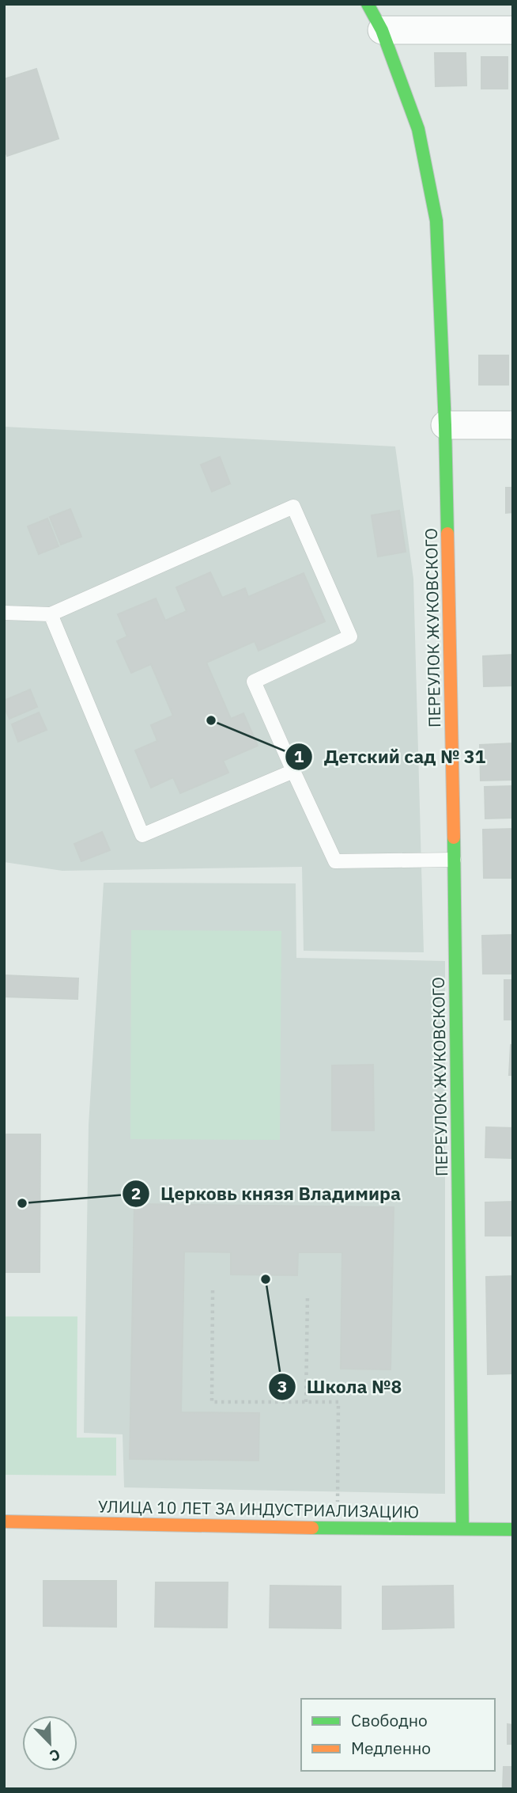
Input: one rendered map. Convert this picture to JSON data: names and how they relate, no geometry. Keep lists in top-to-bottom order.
{
  "streets": {
    "street": ["ПЕРЕУЛОК ЖУКОВСКОГО", "УЛИЦА 10 ЛЕТ ЗА ИНДУСТРИАЛИЗАЦИЮ"]
  },
  "crossings": [
    ["ПЕРЕУЛОК ЖУКОВСКОГО", "УЛИЦА 10 ЛЕТ ЗА ИНДУСТРИАЛИЗАЦИЮ"]
  ],
  "places": ["Детский сад № 31", "Церковь князя Владимира", "Школа №8"],
  "legend": ["Свободно", "Медленно"],
  "north": "bottom right"
}
